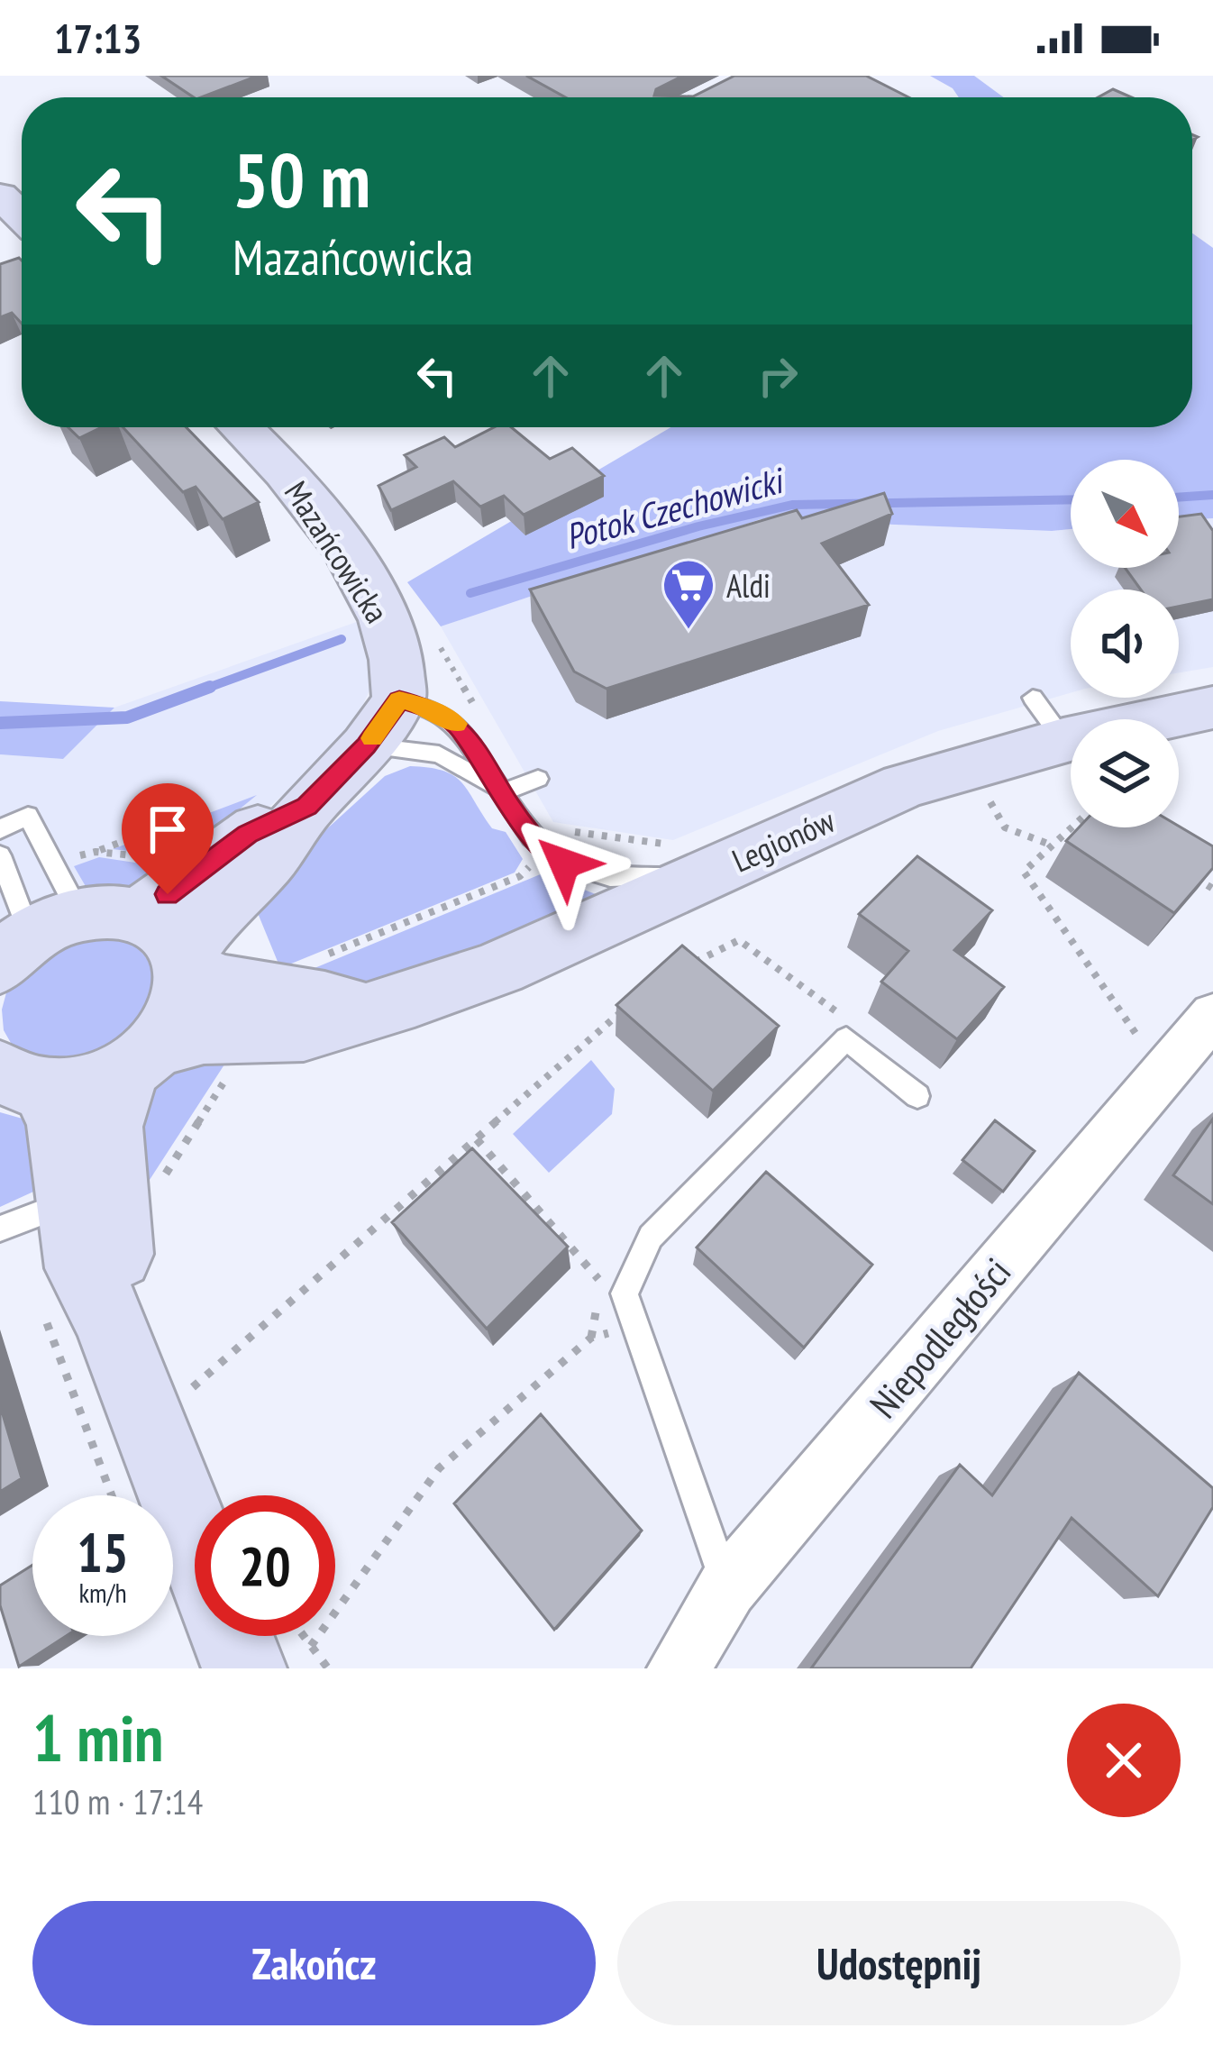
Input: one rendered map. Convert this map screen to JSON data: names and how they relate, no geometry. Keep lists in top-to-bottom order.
{
  "streets": {
    "street": ["Mazańcowicka", "Legionów", "Niepodległości"]
  },
  "water": ["Potok Czechowicki"],
  "places": {
    "supermarket": ["Aldi"]
  },
  "north": "bottom right",
  "page": {
    "status": "17:13",
    "turn": ["50 m", "Mazańcowicka"],
    "speed": "15 km/h",
    "limit": "20",
    "heading": ["1 min", "110 m · 17:14"],
    "buttons": ["Zakończ", "Udostępnij"]
  }
}
